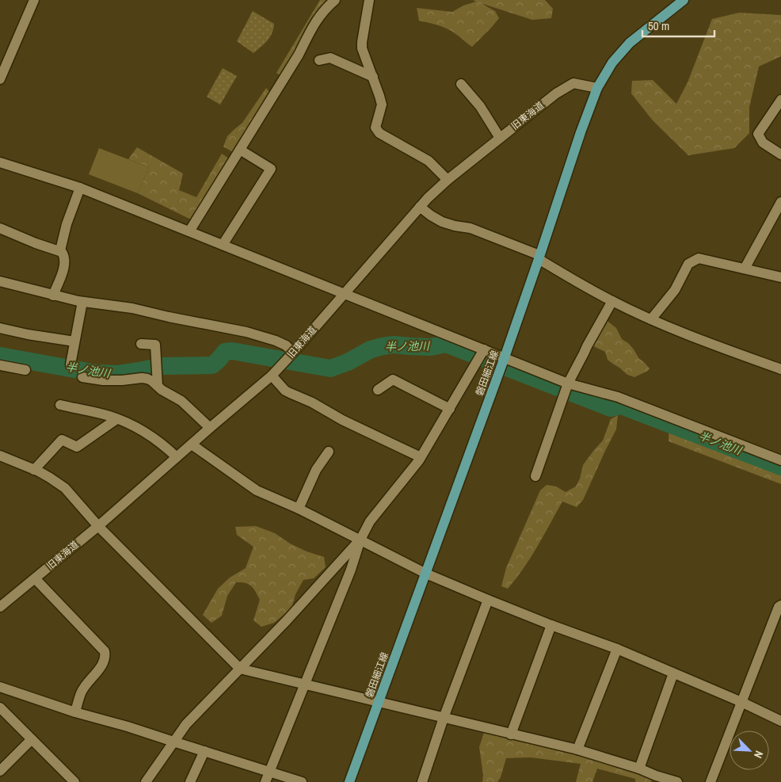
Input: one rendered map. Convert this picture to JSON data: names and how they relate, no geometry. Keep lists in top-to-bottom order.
{
  "streets": {
    "main road": ["磐田細江線"],
    "street": ["旧東海道"]
  },
  "crossings": [
    ["旧東海道", "磐田細江線"]
  ],
  "water": ["半ノ池川"],
  "scale_bar": "50 m",
  "north": "bottom right"
}
